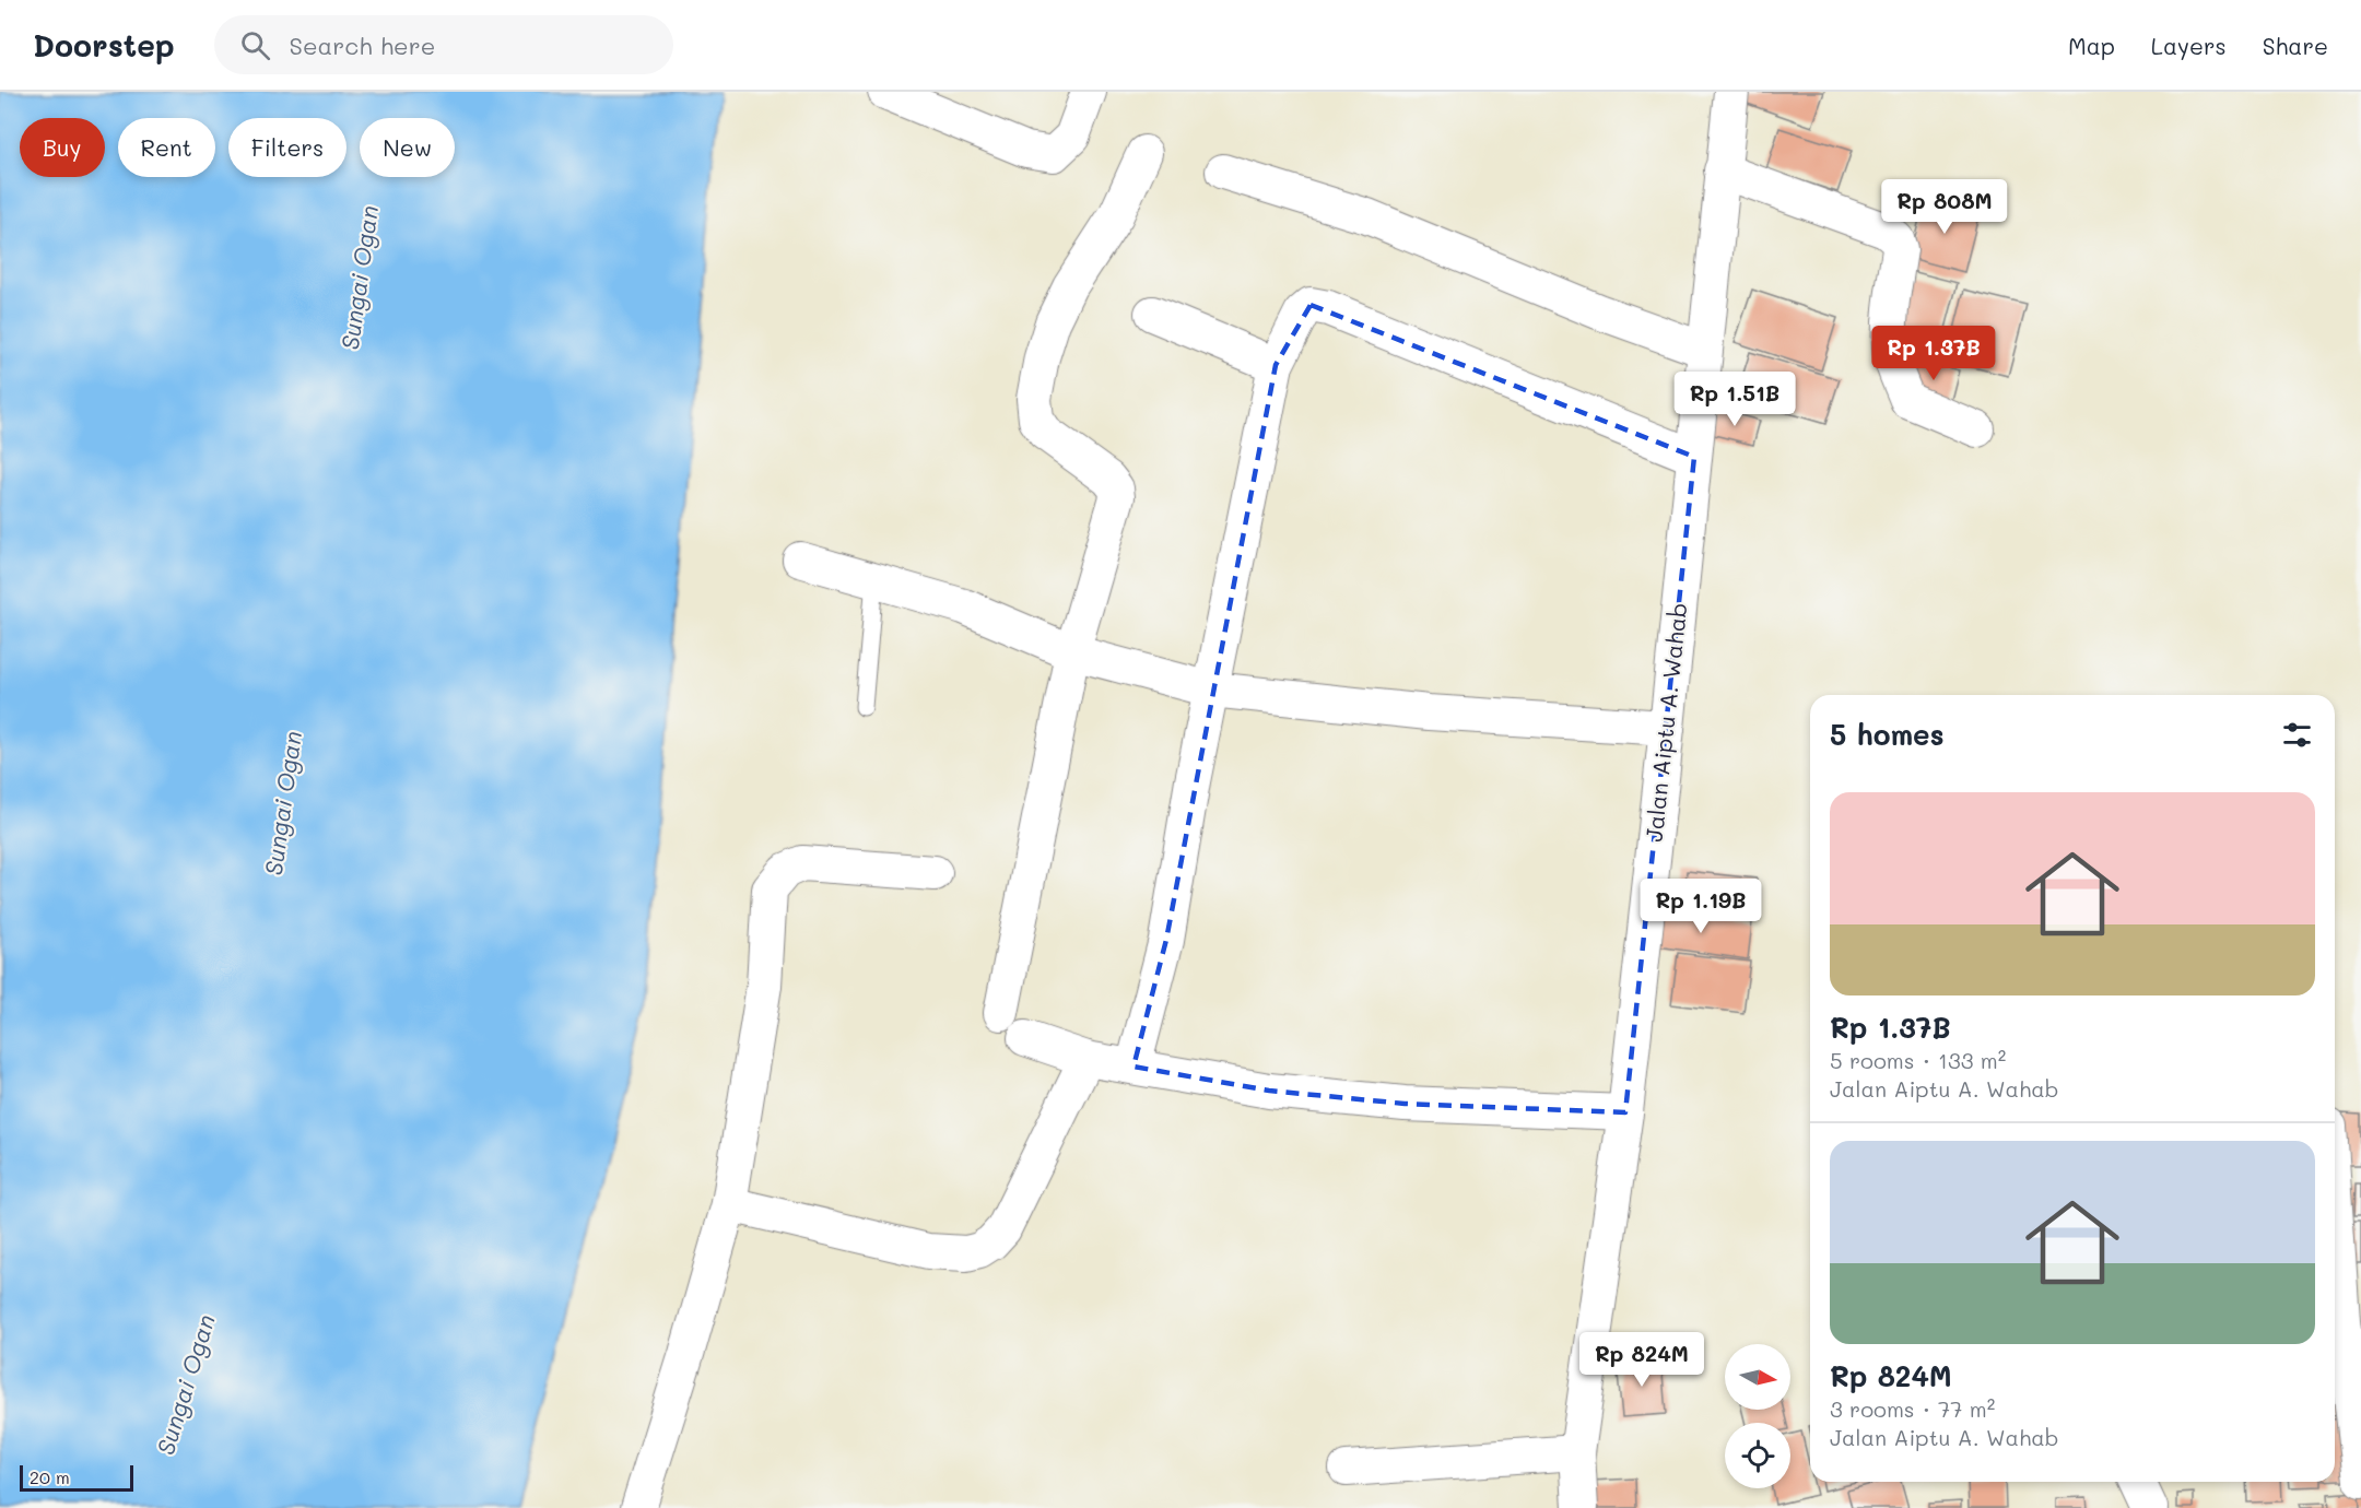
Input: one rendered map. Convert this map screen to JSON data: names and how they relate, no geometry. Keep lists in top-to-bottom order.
{
  "streets": {
    "street": ["Jalan Aiptu A. Wahab"]
  },
  "water": ["Sungai Ogan"],
  "scale_bar": "20 m",
  "north": "right",
  "page": {
    "header": "Doorstep",
    "search": "Search here",
    "nav": ["Map", "Layers", "Share"],
    "chip": [
      "Buy",
      "Rent",
      "Filters",
      "New"
    ],
    "price": [
      "Rp 808M",
      "Rp 1.37B",
      "Rp 1.51B",
      "Rp 1.19B",
      "Rp 824M"
    ],
    "heading": "5 homes",
    "list": [
      {
        "name": "Rp 1.37B",
        "note": "5 rooms · 133 m² · Jalan Aiptu A. Wahab"
      },
      {
        "name": "Rp 824M",
        "note": "3 rooms · 77 m² · Jalan Aiptu A. Wahab"
      }
    ],
    "scale": "20 m"
  }
}
